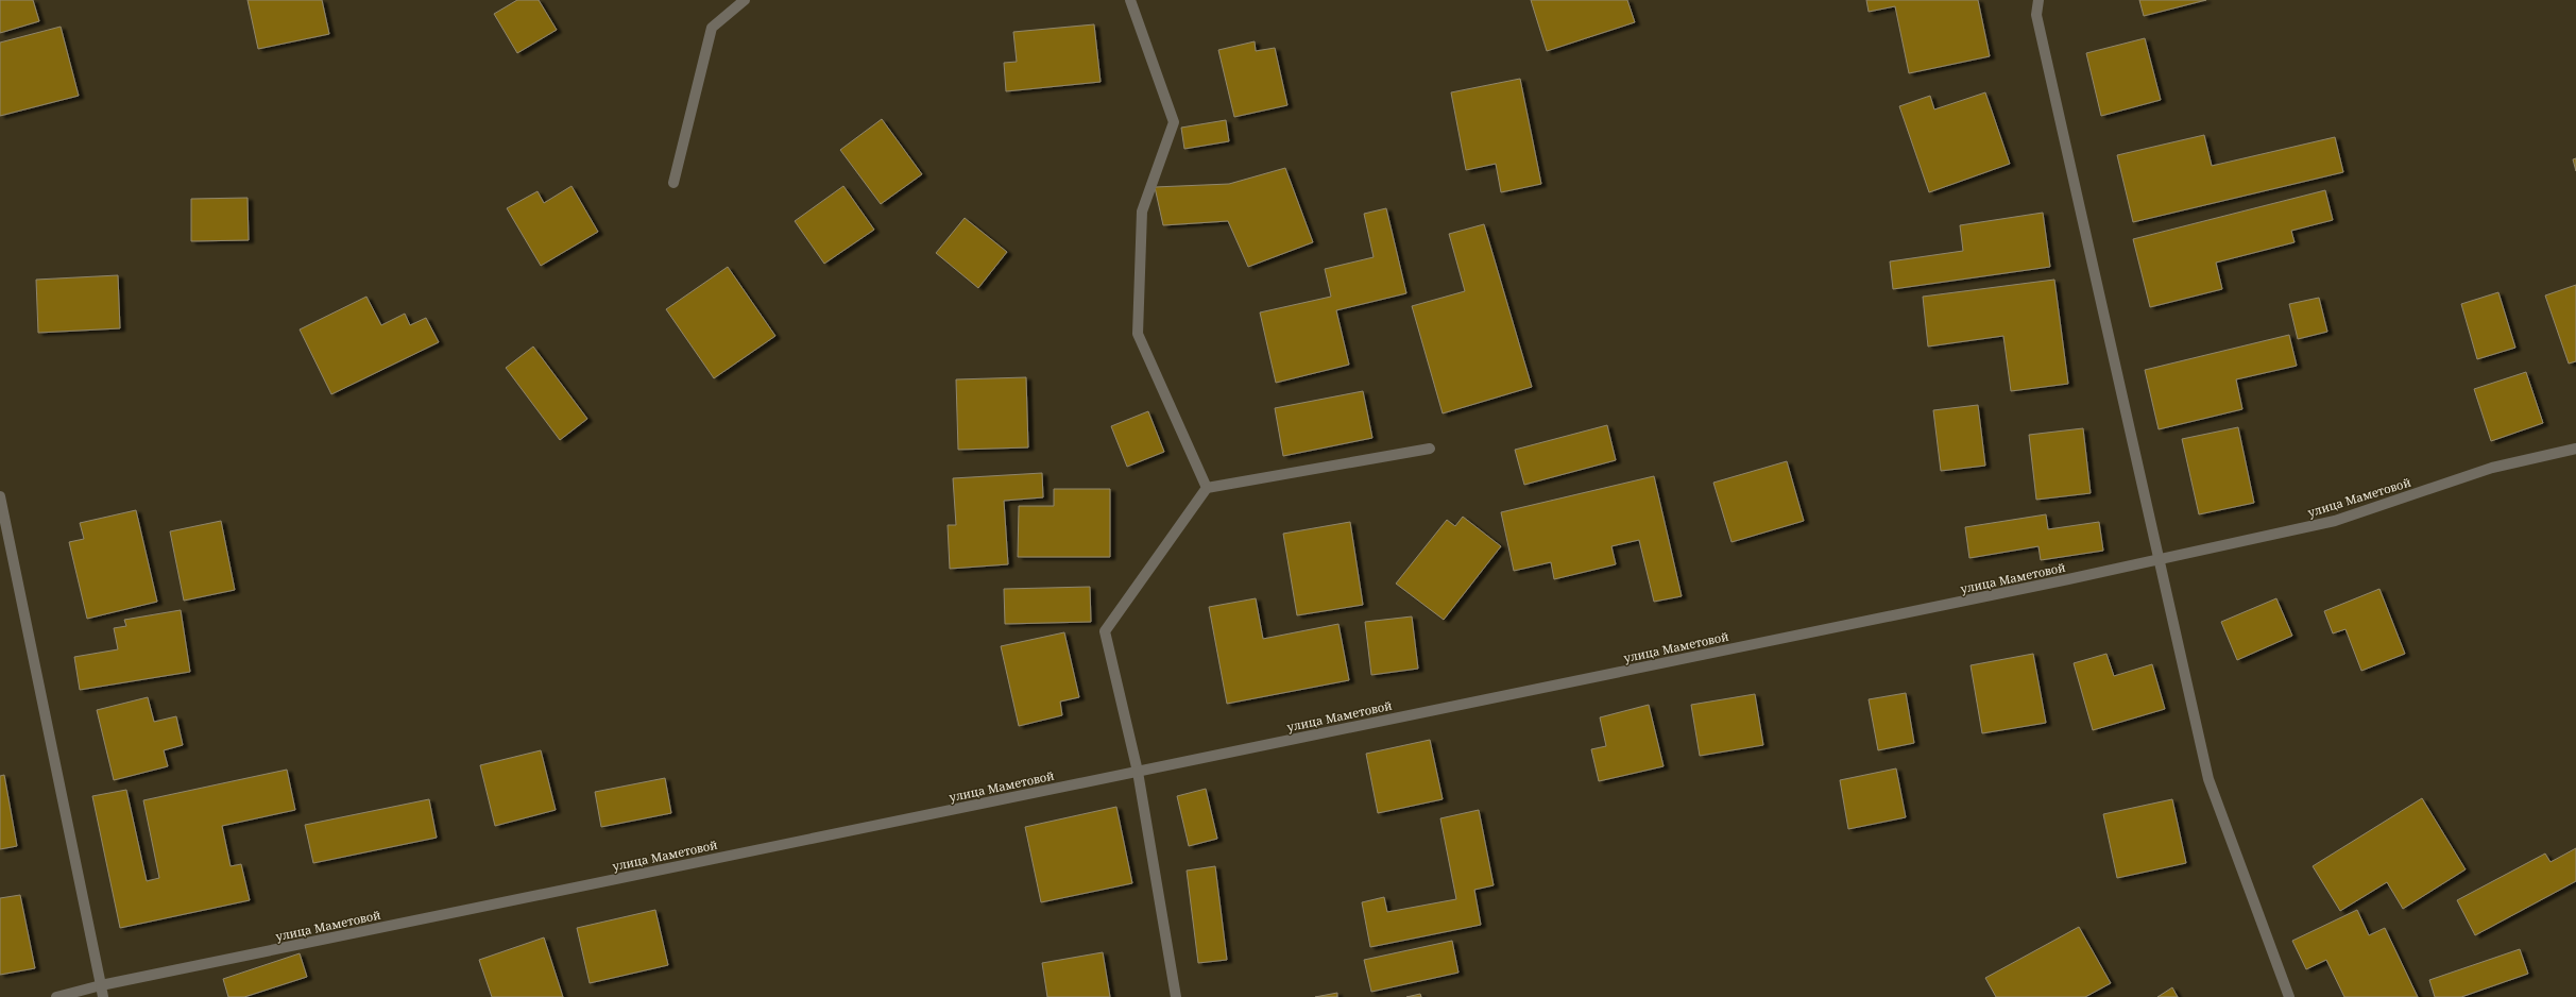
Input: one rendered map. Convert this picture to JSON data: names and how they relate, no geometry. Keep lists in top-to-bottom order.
{
  "streets": {
    "street": ["улица Маметовой"]
  }
}
